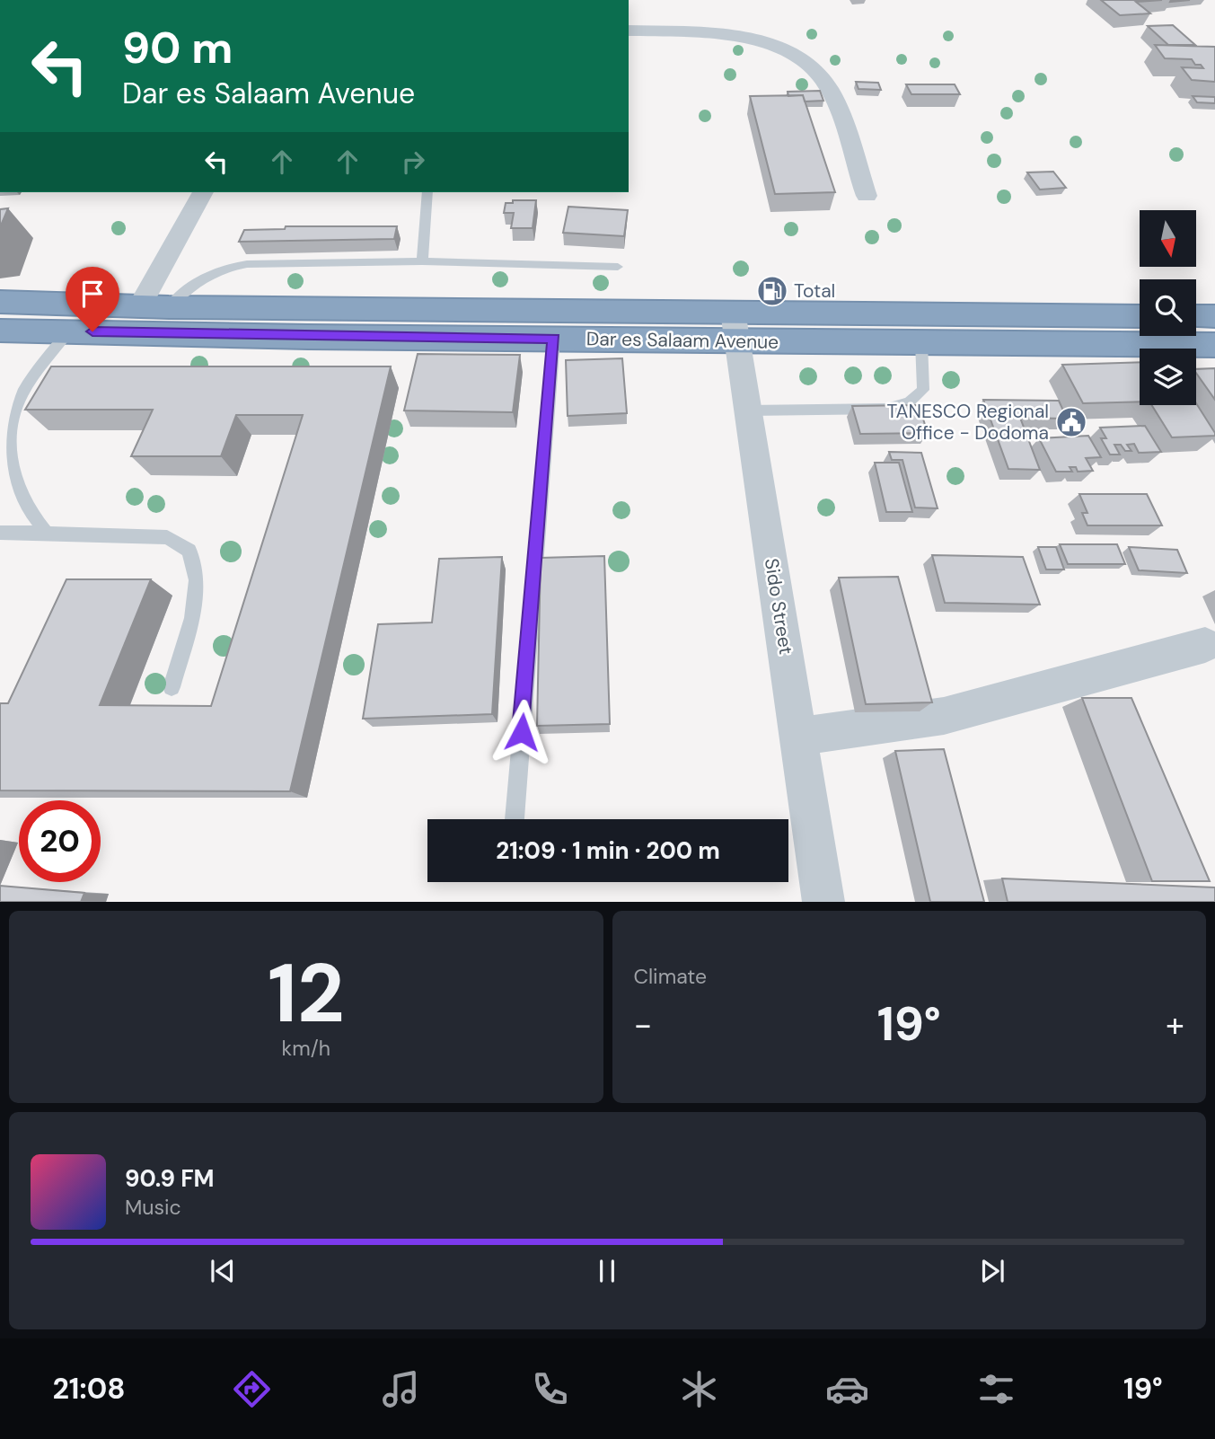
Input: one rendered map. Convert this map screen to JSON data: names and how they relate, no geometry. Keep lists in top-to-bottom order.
{
  "streets": {
    "highway": ["Dar es Salaam Avenue"],
    "street": ["Sido Street"]
  },
  "crossings": [
    ["Dar es Salaam Avenue", "Sido Street"]
  ],
  "places": {
    "fuel station": ["Total"],
    "public building": ["TANESCO Regional Office - Dodoma"]
  },
  "north": "bottom",
  "page": {
    "turn": ["90 m", "Dar es Salaam Avenue"],
    "limit": "20",
    "trip": "21:09 · 1 min · 200 m",
    "tile": [
      ["12", "km/h"],
      "Climate"
    ],
    "heat": ["−", "19°", "+"],
    "song": ["90.9 FM", "Music"],
    "tabs": ["21:08", "19°"]
  }
}
